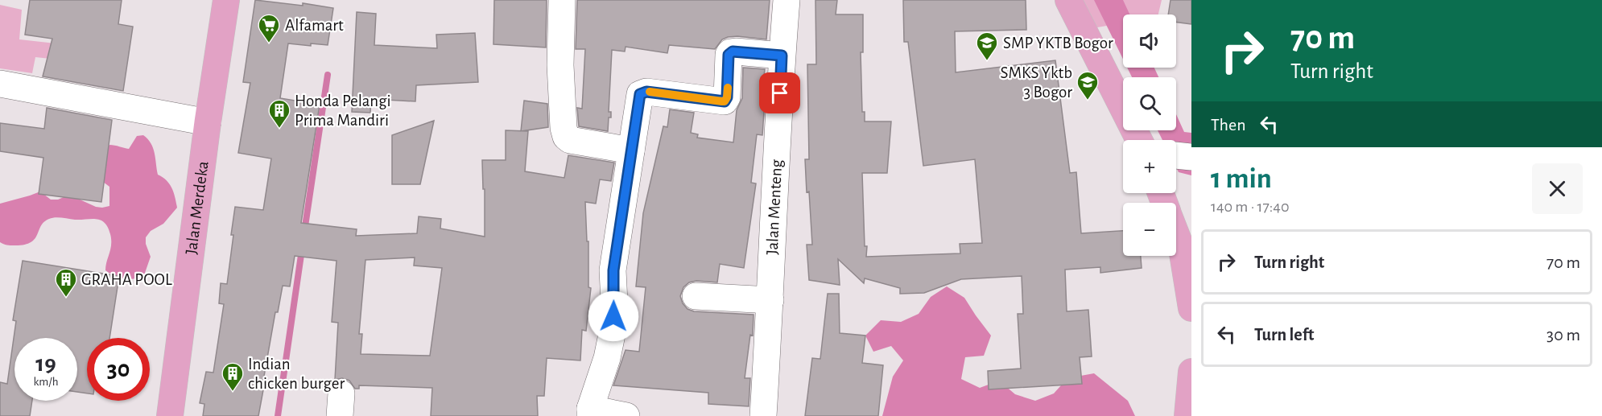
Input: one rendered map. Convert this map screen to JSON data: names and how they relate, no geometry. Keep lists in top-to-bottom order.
{
  "streets": {
    "main road": ["Jalan Merdeka"],
    "street": ["Jalan Menteng"]
  },
  "places": {
    "supermarket": ["Alfamart"],
    "school or university": ["SMP YKTB Bogor", "SMKS Yktb 3 Bogor"],
    "building": ["Honda Pelangi Prima Mandiri", "GRAHA POOL", "Indian chicken burger"]
  },
  "page": {
    "turn": ["70 m", "Turn right"],
    "map_buttons": ["+", "−"],
    "then": "Then",
    "heading": ["1 min", "140 m · 17:40"],
    "list": [
      {
        "name": "Turn right",
        "value": "70 m"
      },
      {
        "name": "Turn left",
        "value": "30 m"
      }
    ],
    "speed": "19 km/h",
    "limit": "30"
  }
}
